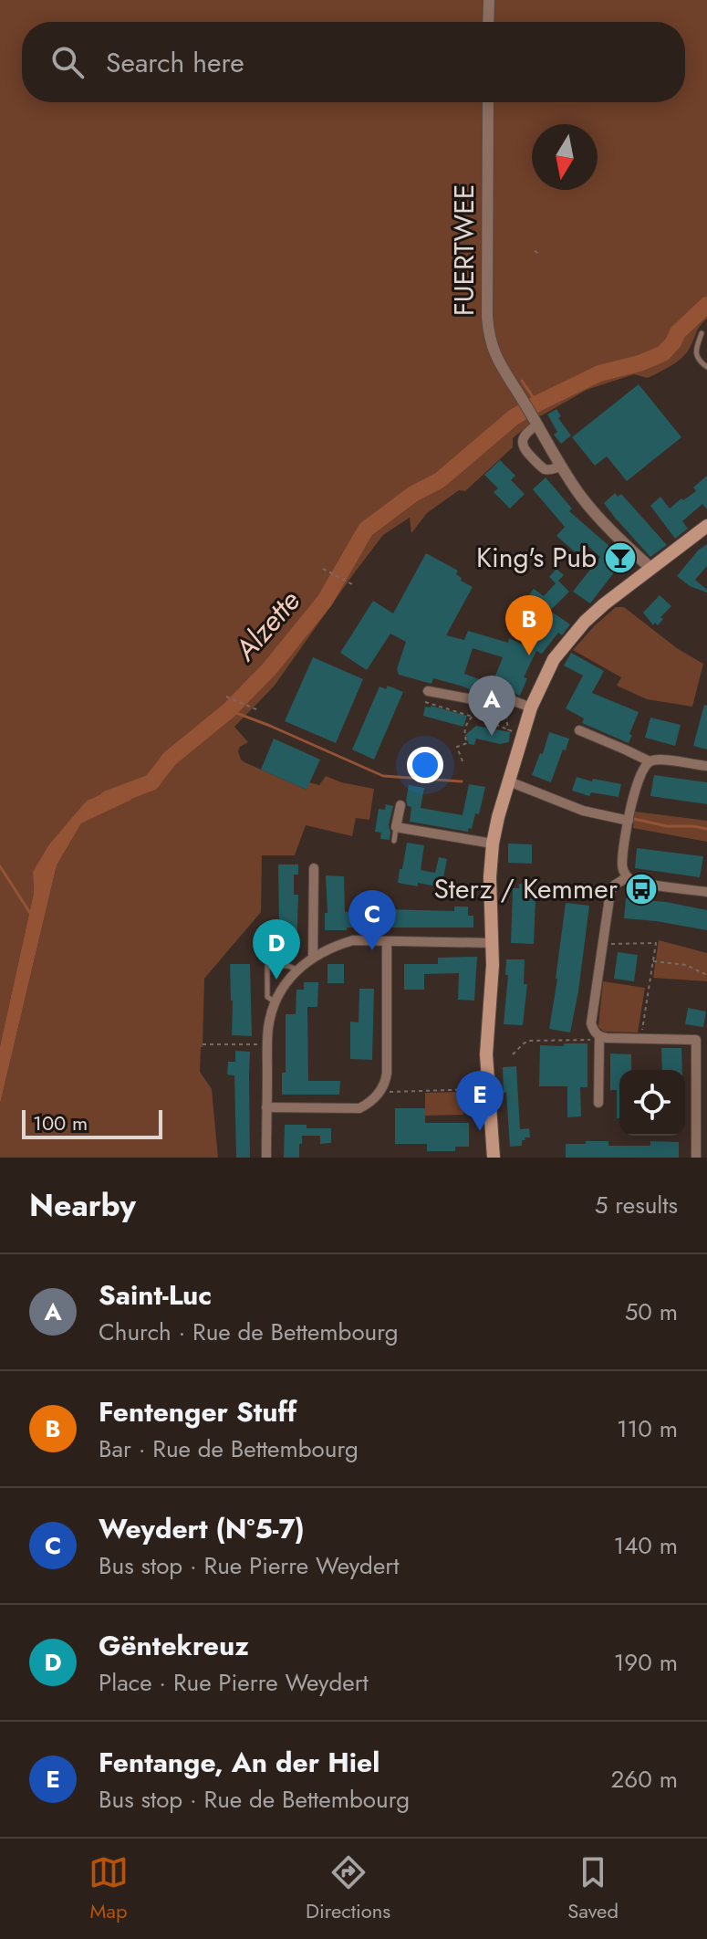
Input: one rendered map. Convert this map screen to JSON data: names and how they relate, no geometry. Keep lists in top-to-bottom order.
{
  "streets": {
    "street": ["FUERTWEE"]
  },
  "water": ["Alzette"],
  "places": {
    "bar": ["King's Pub"],
    "bus stop": ["Sterz / Kemmer"]
  },
  "scale_bar": "100 m",
  "north": "bottom",
  "page": {
    "search": "Search here",
    "pins": [
      "B",
      "A",
      "C",
      "D",
      "E"
    ],
    "scale": "100 m",
    "heading": ["Nearby", "5 results"],
    "list": [
      {
        "mark": "A",
        "name": "Saint-Luc",
        "note": "Church · Rue de Bettembourg",
        "value": "50 m"
      },
      {
        "mark": "B",
        "name": "Fentenger Stuff",
        "note": "Bar · Rue de Bettembourg",
        "value": "110 m"
      },
      {
        "mark": "C",
        "name": "Weydert (N°5-7)",
        "note": "Bus stop · Rue Pierre Weydert",
        "value": "140 m"
      },
      {
        "mark": "D",
        "name": "Gëntekreuz",
        "note": "Place · Rue Pierre Weydert",
        "value": "190 m"
      },
      {
        "mark": "E",
        "name": "Fentange, An der Hiel",
        "note": "Bus stop · Rue de Bettembourg",
        "value": "260 m"
      }
    ],
    "nav": ["Map", "Directions", "Saved"]
  }
}
